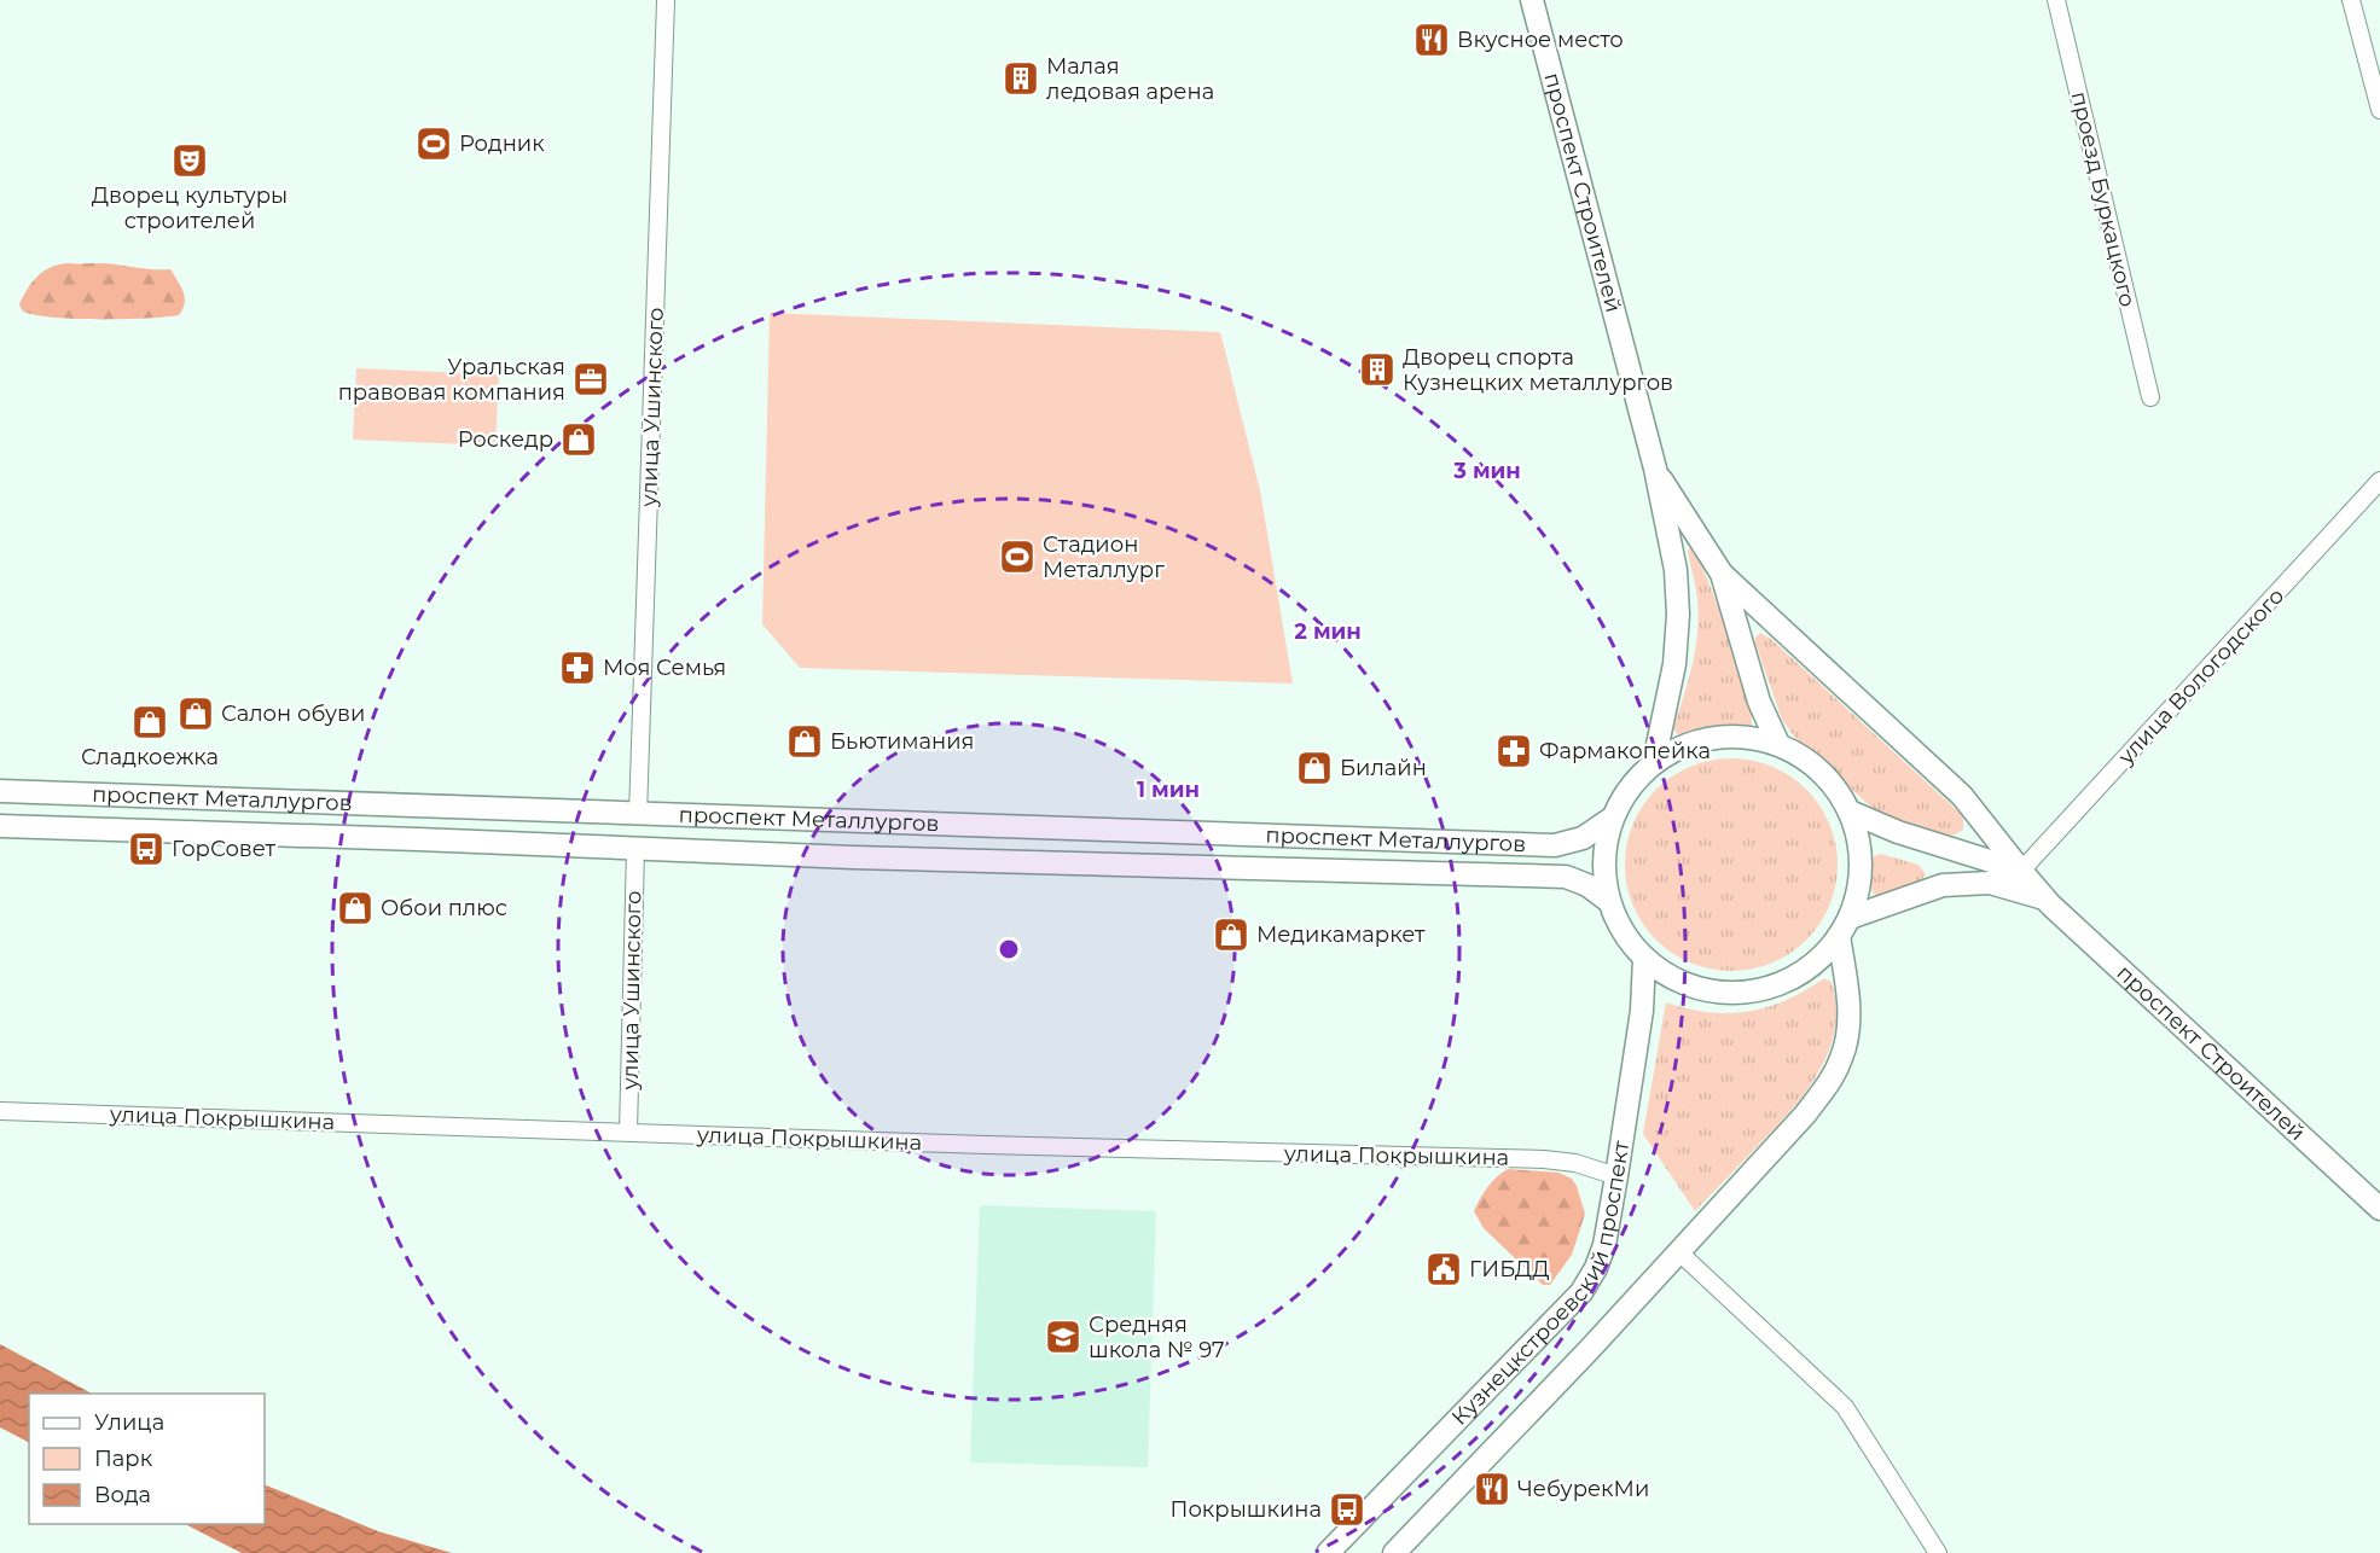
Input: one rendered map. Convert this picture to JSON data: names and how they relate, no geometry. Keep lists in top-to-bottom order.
{
  "streets": {
    "main road": ["проспект Строителей", "проспект Металлургов", "Кузнецкстроевский проспект"],
    "street": [
      "проезд Буркацкого",
      "улица Ушинского",
      "улица Вологодского",
      "улица Покрышкина"
    ]
  },
  "crossings": [
    ["проспект Строителей", "улица Вологодского"],
    ["улица Ушинского", "проспект Металлургов"],
    ["улица Ушинского", "улица Покрышкина"],
    ["проспект Металлургов", "Кузнецкстроевский проспект"],
    ["улица Покрышкина", "Кузнецкстроевский проспект"]
  ],
  "places": {
    "restaurant": ["Вкусное место", "ЧебурекМи"],
    "building": ["Малая ледовая арена", "Дворец спорта Кузнецких металлургов"],
    "sports": ["Родник", "Стадион Металлург"],
    "theatre": ["Дворец культуры строителей"],
    "office": ["Уральская правовая компания"],
    "shop": [
      "Роскедр",
      "Салон обуви",
      "Сладкоежка",
      "Бьютимания",
      "Билайн",
      "Обои плюс",
      "Медикамаркет"
    ],
    "pharmacy": ["Моя Семья", "Фармакопейка"],
    "bus stop": ["ГорСовет", "Покрышкина"],
    "public building": ["ГИБДД"],
    "school or university": ["Средняя школа № 97"]
  },
  "legend": ["Улица", "Парк", "Вода"],
  "rings": ["3 мин", "2 мин", "1 мин"]
}
